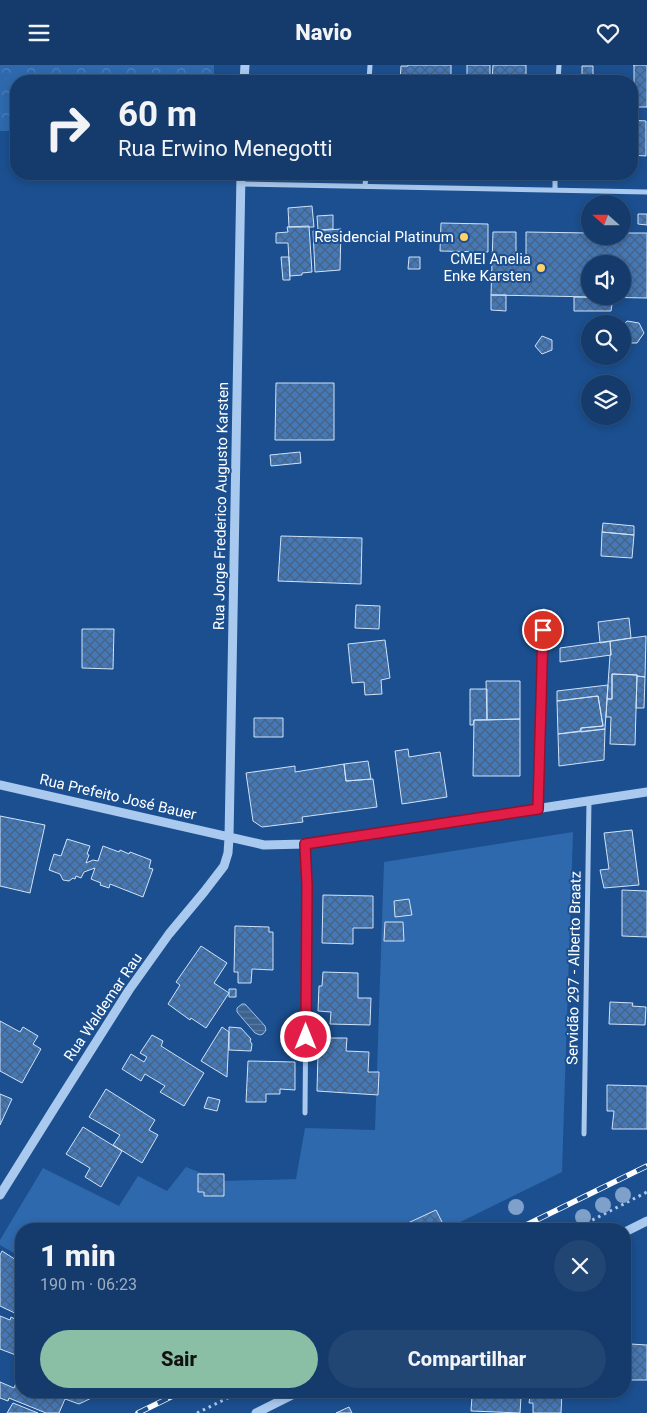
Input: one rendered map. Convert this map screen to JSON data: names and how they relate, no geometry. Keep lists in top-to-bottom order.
{
  "streets": {
    "street": [
      "Rua Jorge Frederico Augusto Karsten",
      "Rua Prefeito José Bauer",
      "Servidão 297 - Alberto Braatz",
      "Rua Waldemar Rau"
    ]
  },
  "crossings": [
    ["Rua Jorge Frederico Augusto Karsten", "Rua Prefeito José Bauer"],
    ["Rua Jorge Frederico Augusto Karsten", "Rua Waldemar Rau"],
    ["Rua Prefeito José Bauer", "Servidão 297 - Alberto Braatz"],
    ["Rua Prefeito José Bauer", "Rua Waldemar Rau"]
  ],
  "places": ["Residencial Platinum", "CMEI Anelia Enke Karsten"],
  "north": "left",
  "page": {
    "header": "Navio",
    "turn": ["60 m", "Rua Erwino Menegotti"],
    "heading": ["1 min", "190 m · 06:23"],
    "buttons": ["Sair", "Compartilhar"]
  }
}
